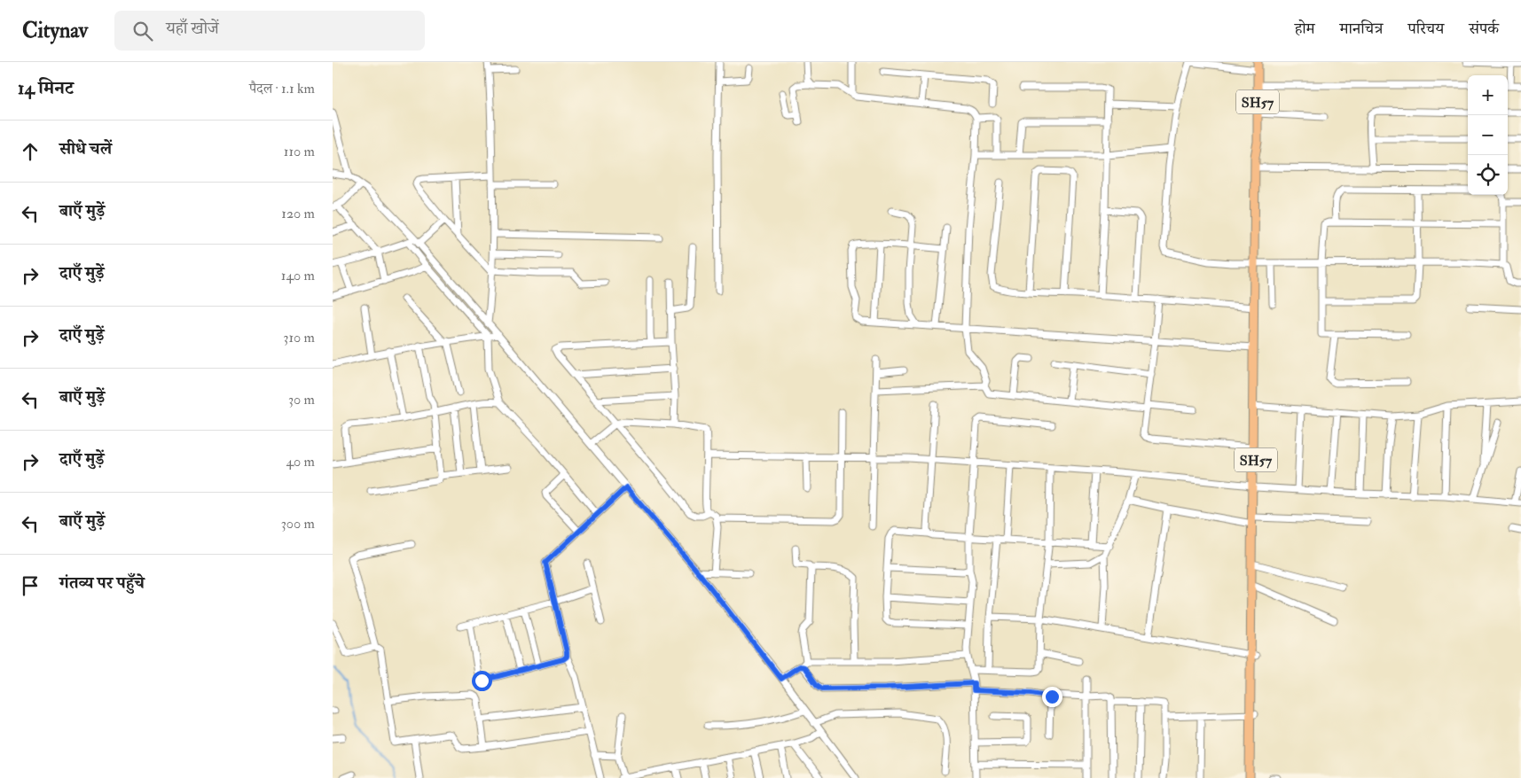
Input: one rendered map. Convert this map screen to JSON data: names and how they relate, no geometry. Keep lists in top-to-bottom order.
{
  "streets": {
    "main road": ["SH57"]
  },
  "page": {
    "header": "Citynav",
    "search": "यहाँ खोजें",
    "nav": [
      "होम",
      "मानचित्र",
      "परिचय",
      "संपर्क"
    ],
    "heading": ["14 मिनट", "पैदल · 1.1 km"],
    "map_buttons": ["+", "−"],
    "list": [
      ["सीधे चलें", "110 m"],
      ["बाएँ मुड़ें", "120 m"],
      ["दाएँ मुड़ें", "140 m"],
      ["दाएँ मुड़ें", "310 m"],
      ["बाएँ मुड़ें", "30 m"],
      ["दाएँ मुड़ें", "40 m"],
      ["बाएँ मुड़ें", "300 m"],
      "गंतव्य पर पहुँचे"
    ]
  }
}
